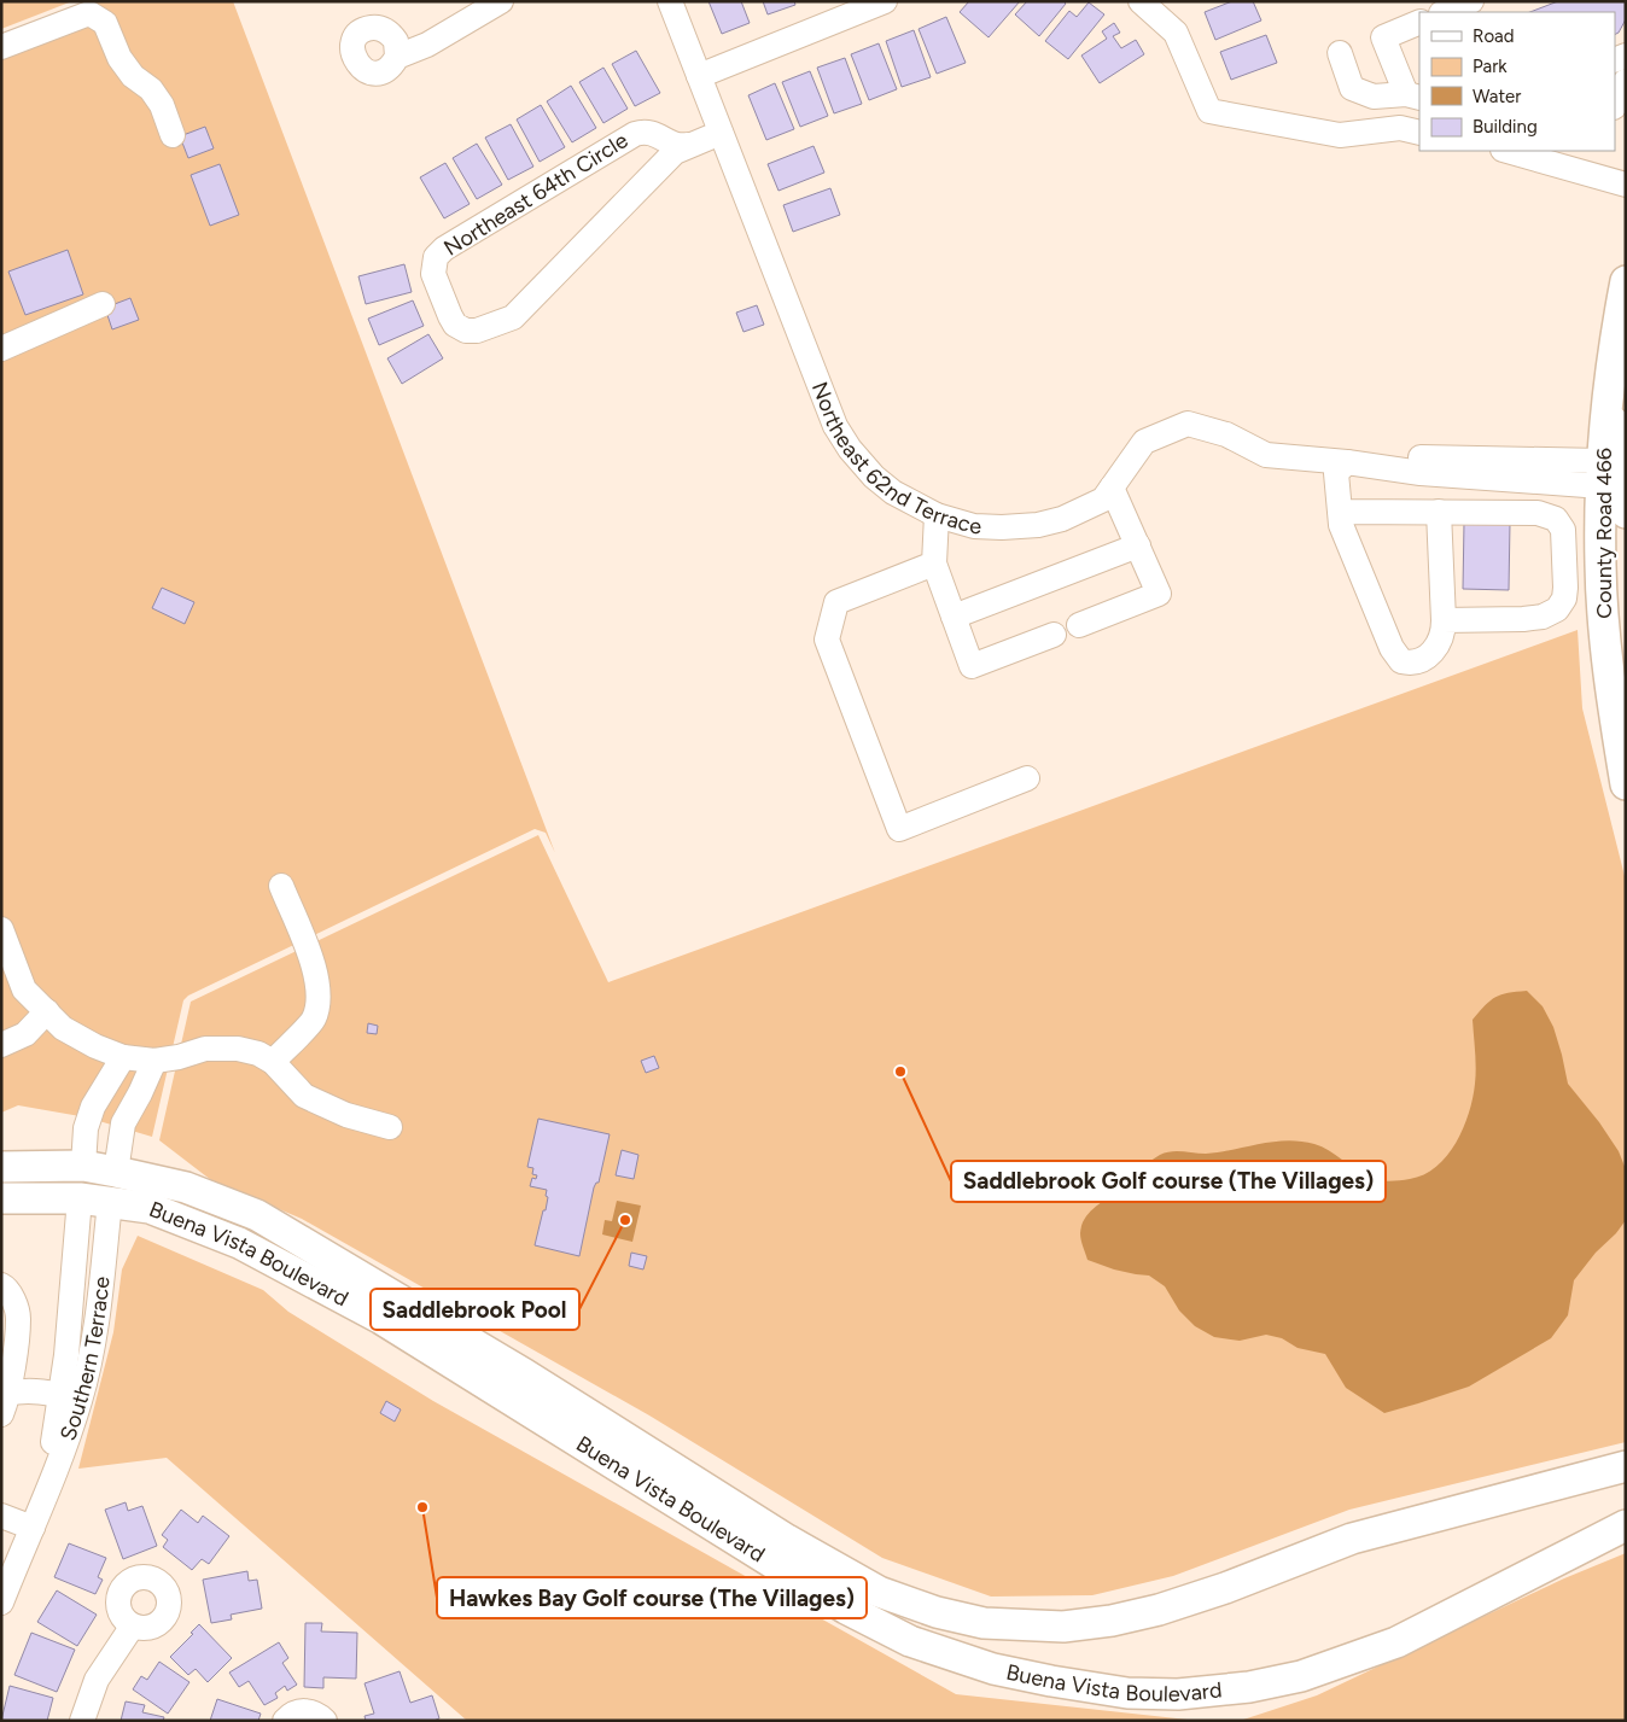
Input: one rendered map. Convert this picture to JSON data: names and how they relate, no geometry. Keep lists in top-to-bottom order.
{
  "streets": {
    "main road": ["County Road 466", "Buena Vista Boulevard"],
    "street": ["Northeast 64th Circle", "Northeast 62nd Terrace", "Southern Terrace"]
  },
  "crossings": [
    ["Northeast 64th Circle", "Northeast 62nd Terrace"],
    ["Northeast 62nd Terrace", "County Road 466"],
    ["Buena Vista Boulevard", "Southern Terrace"]
  ],
  "places": ["Saddlebrook Golf course (The Villages)", "Saddlebrook Pool", "Hawkes Bay Golf course (The Villages)"],
  "legend": [
    "Road",
    "Park",
    "Water",
    "Building"
  ]
}
